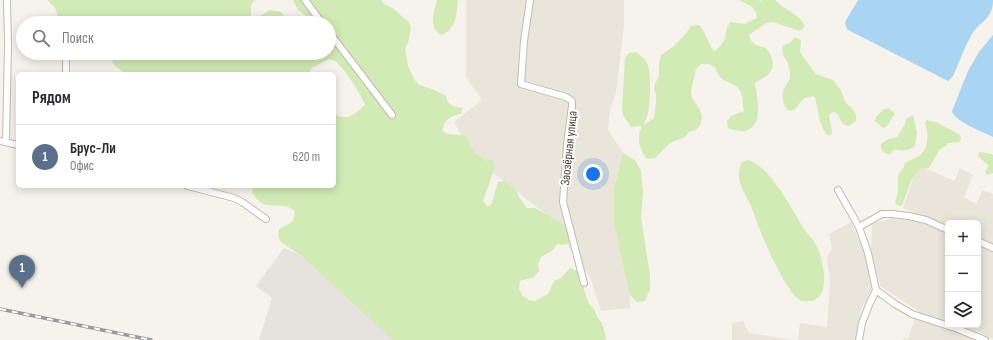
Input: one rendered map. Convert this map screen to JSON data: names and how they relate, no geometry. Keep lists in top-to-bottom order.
{
  "streets": {
    "street": ["Заозёрная улица"]
  },
  "page": {
    "search": "Поиск",
    "heading": "Рядом",
    "list": [
      {
        "mark": "1",
        "name": "Брус-Ли",
        "note": "Офис",
        "value": "620 m"
      }
    ],
    "map_buttons": ["+", "−"],
    "pins": "1"
  }
}
